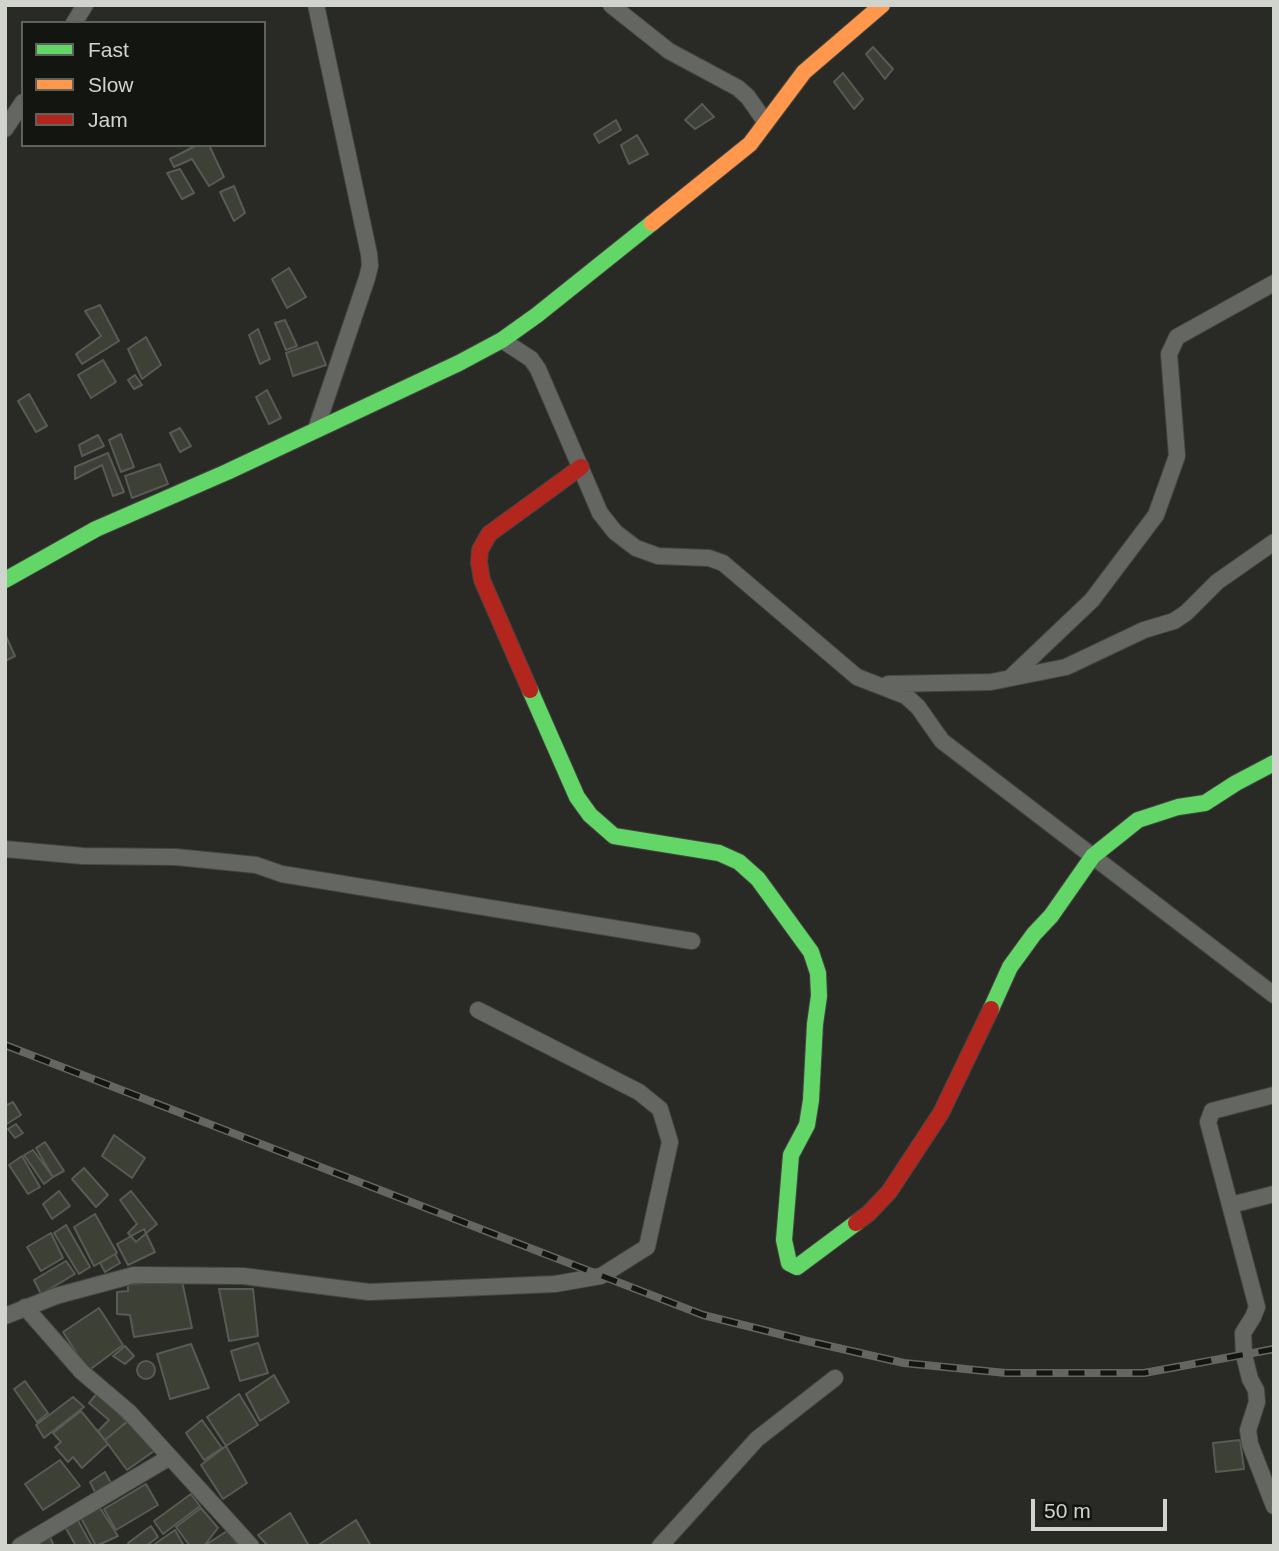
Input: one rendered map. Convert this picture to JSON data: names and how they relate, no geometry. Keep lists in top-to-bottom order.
{
  "legend": ["Fast", "Slow", "Jam"],
  "scale_bar": "50 m"
}
